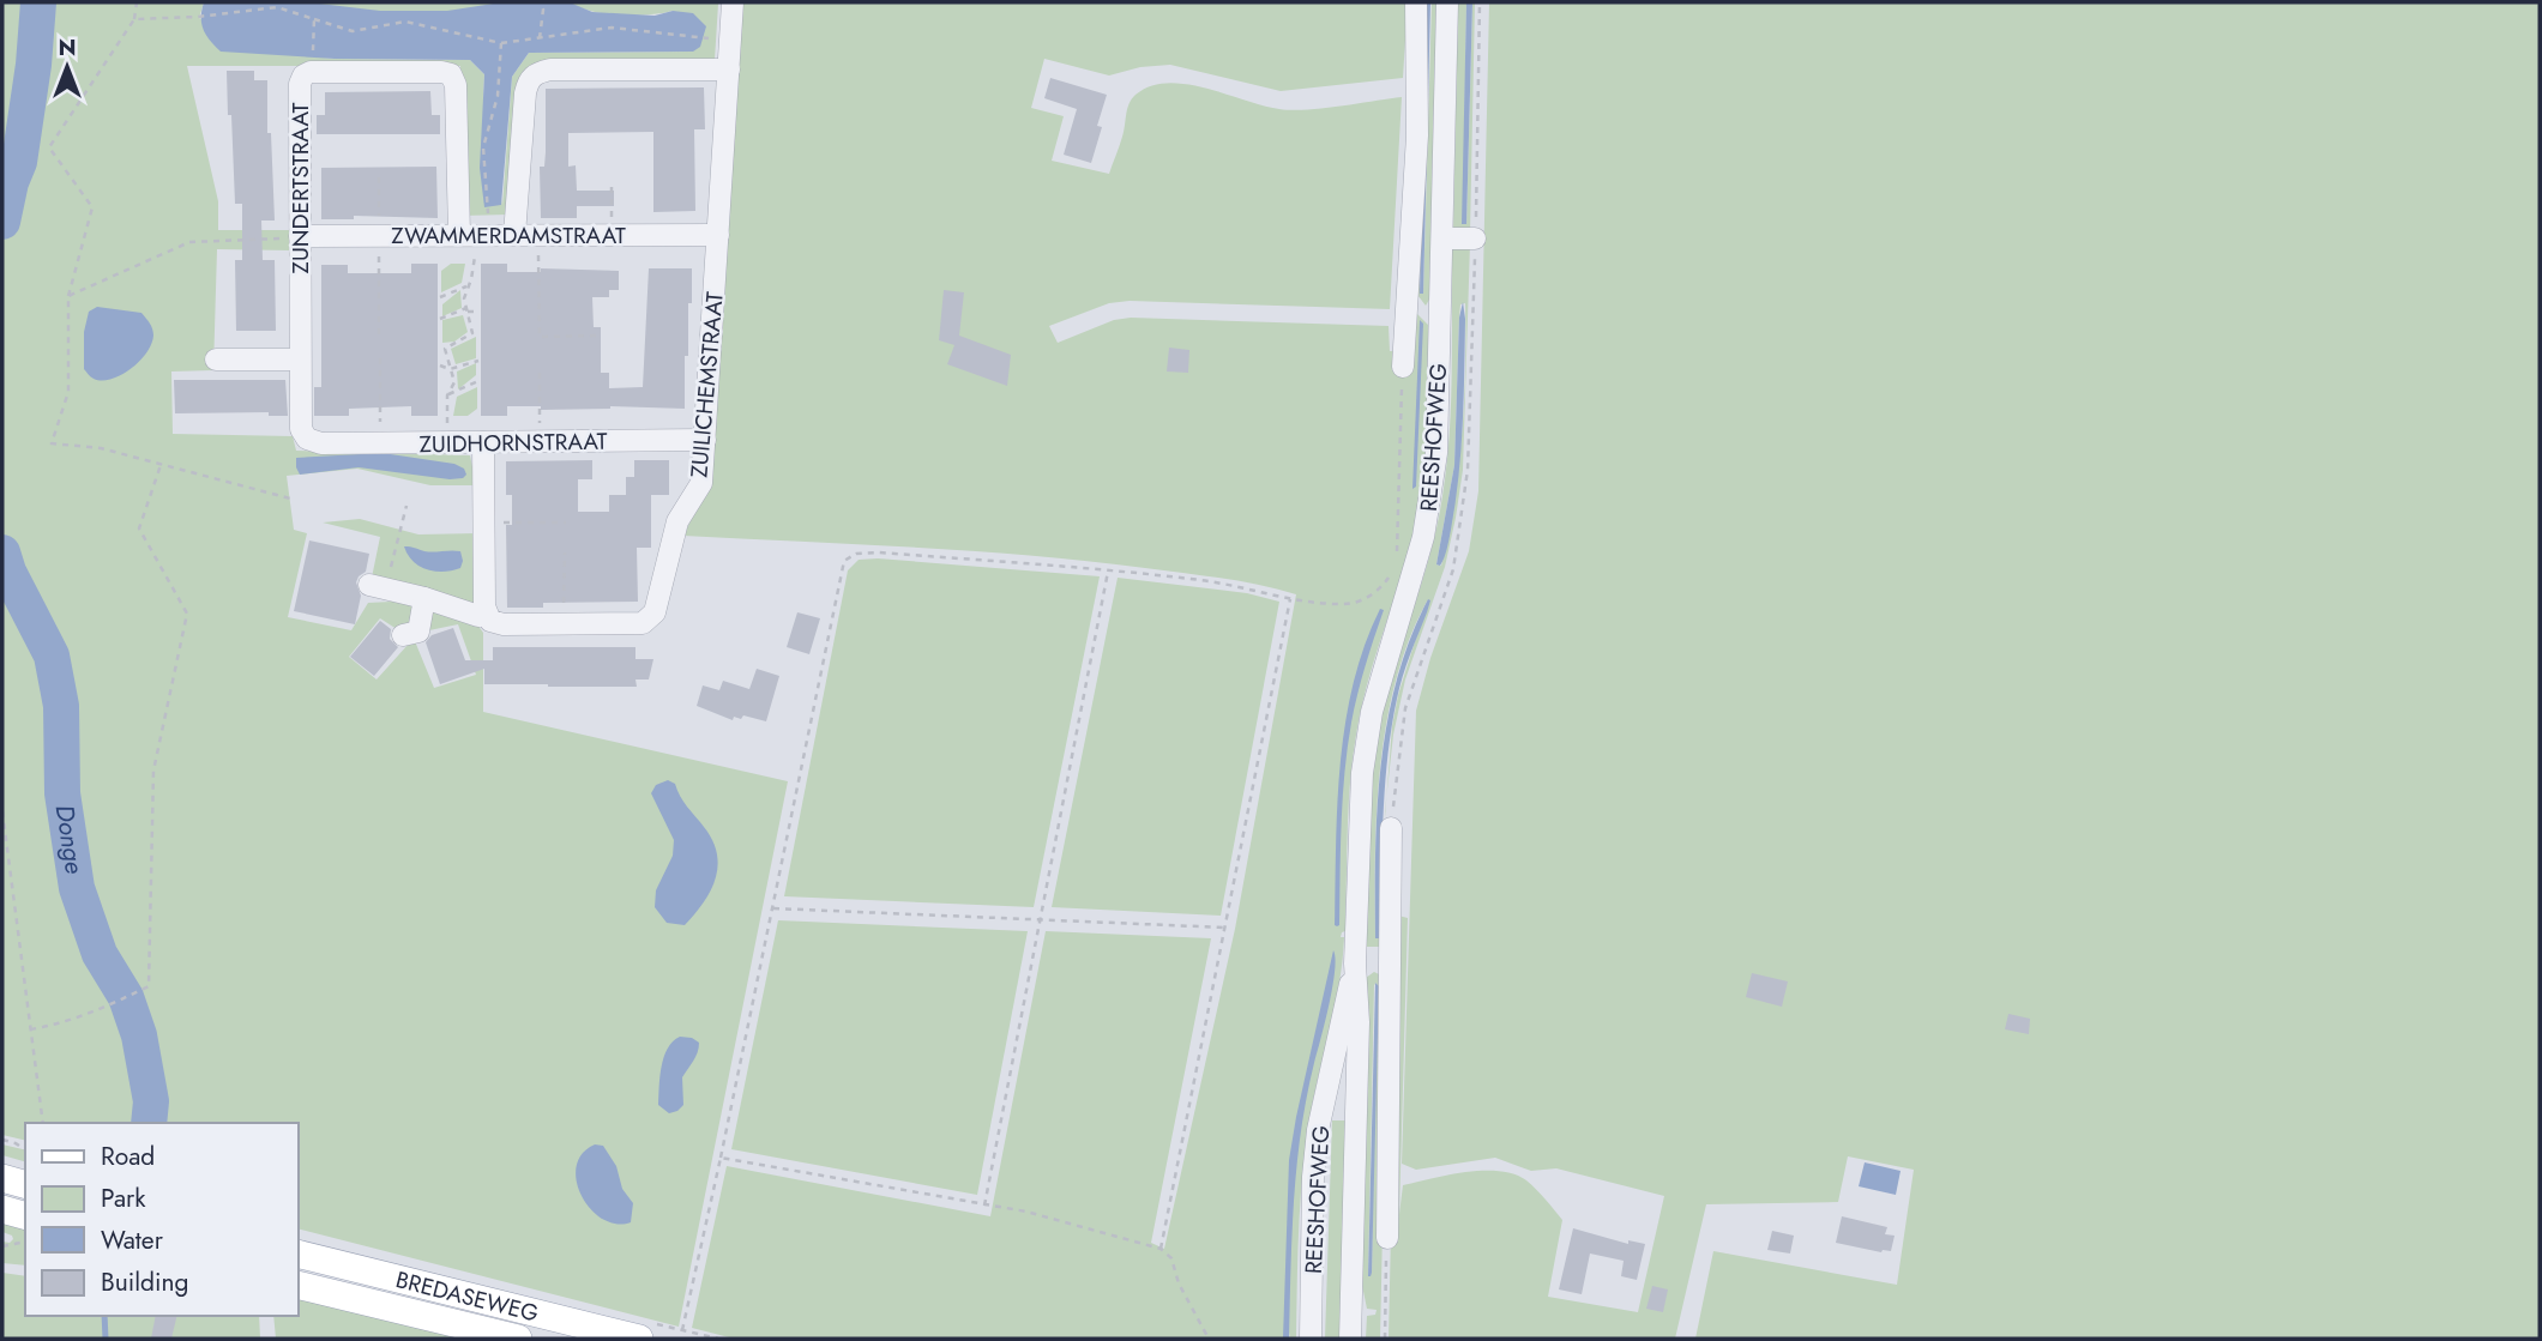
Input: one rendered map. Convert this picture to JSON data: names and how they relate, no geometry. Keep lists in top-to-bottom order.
{
  "streets": {
    "main road": ["BREDASEWEG"],
    "street": [
      "ZUNDERTSTRAAT",
      "ZWAMMERDAMSTRAAT",
      "ZUILICHEMSTRAAT",
      "REESHOFWEG",
      "ZUIDHORNSTRAAT"
    ]
  },
  "crossings": [
    ["ZUNDERTSTRAAT", "ZWAMMERDAMSTRAAT"],
    ["ZUNDERTSTRAAT", "ZUIDHORNSTRAAT"],
    ["ZWAMMERDAMSTRAAT", "ZUILICHEMSTRAAT"],
    ["ZUILICHEMSTRAAT", "ZUIDHORNSTRAAT"]
  ],
  "water": ["Donge"],
  "legend": [
    "Road",
    "Park",
    "Water",
    "Building"
  ],
  "north": "top"
}
